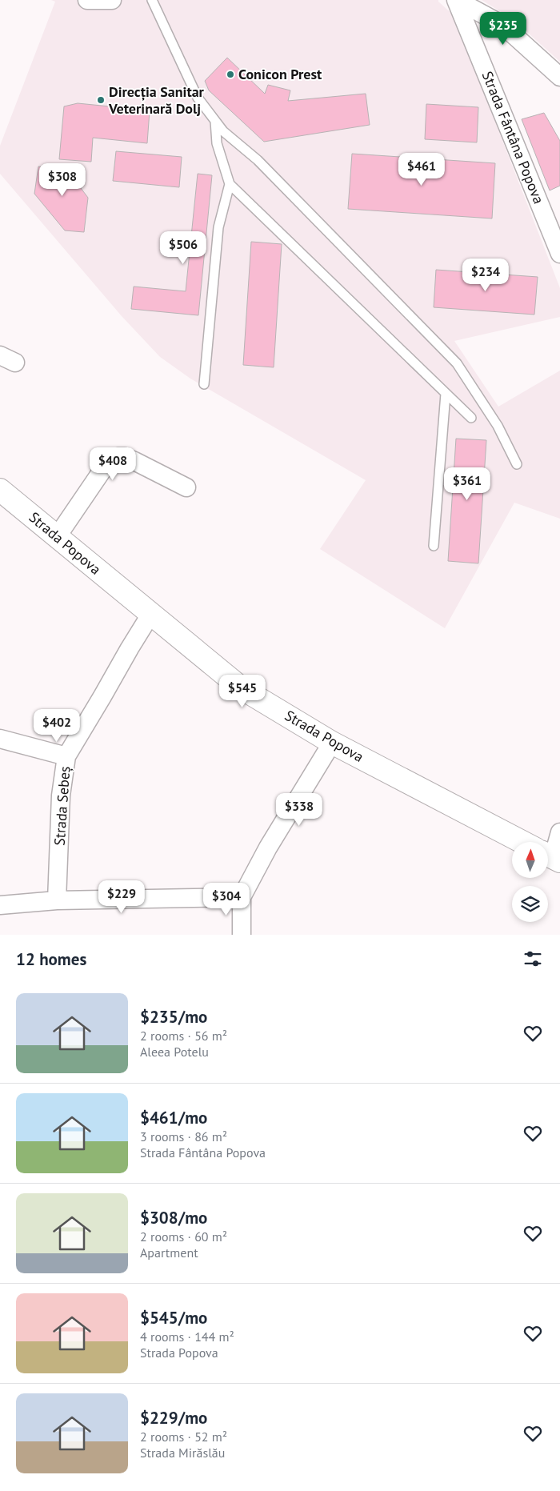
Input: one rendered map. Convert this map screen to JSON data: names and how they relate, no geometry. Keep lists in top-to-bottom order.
{
  "streets": {
    "street": ["Strada Fântâna Popova", "Strada Popova", "Strada Sebeș"]
  },
  "crossings": [
    ["Strada Popova", "Strada Sebeș"]
  ],
  "places": ["Conicon Prest", "Direcția Sanitar Veterinară Dolj"],
  "north": "top",
  "page": {
    "price": [
      "$235",
      "$461",
      "$308",
      "$506",
      "$234",
      "$408",
      "$361",
      "$545",
      "$402",
      "$338",
      "$229",
      "$304"
    ],
    "heading": "12 homes",
    "list": [
      {
        "name": "$235/mo",
        "note": "2 rooms · 56 m² · Aleea Potelu"
      },
      {
        "name": "$461/mo",
        "note": "3 rooms · 86 m² · Strada Fântâna Popova"
      },
      {
        "name": "$308/mo",
        "note": "2 rooms · 60 m² · Apartment"
      },
      {
        "name": "$545/mo",
        "note": "4 rooms · 144 m² · Strada Popova"
      },
      {
        "name": "$229/mo",
        "note": "2 rooms · 52 m² · Strada Mirăslău"
      }
    ]
  }
}
